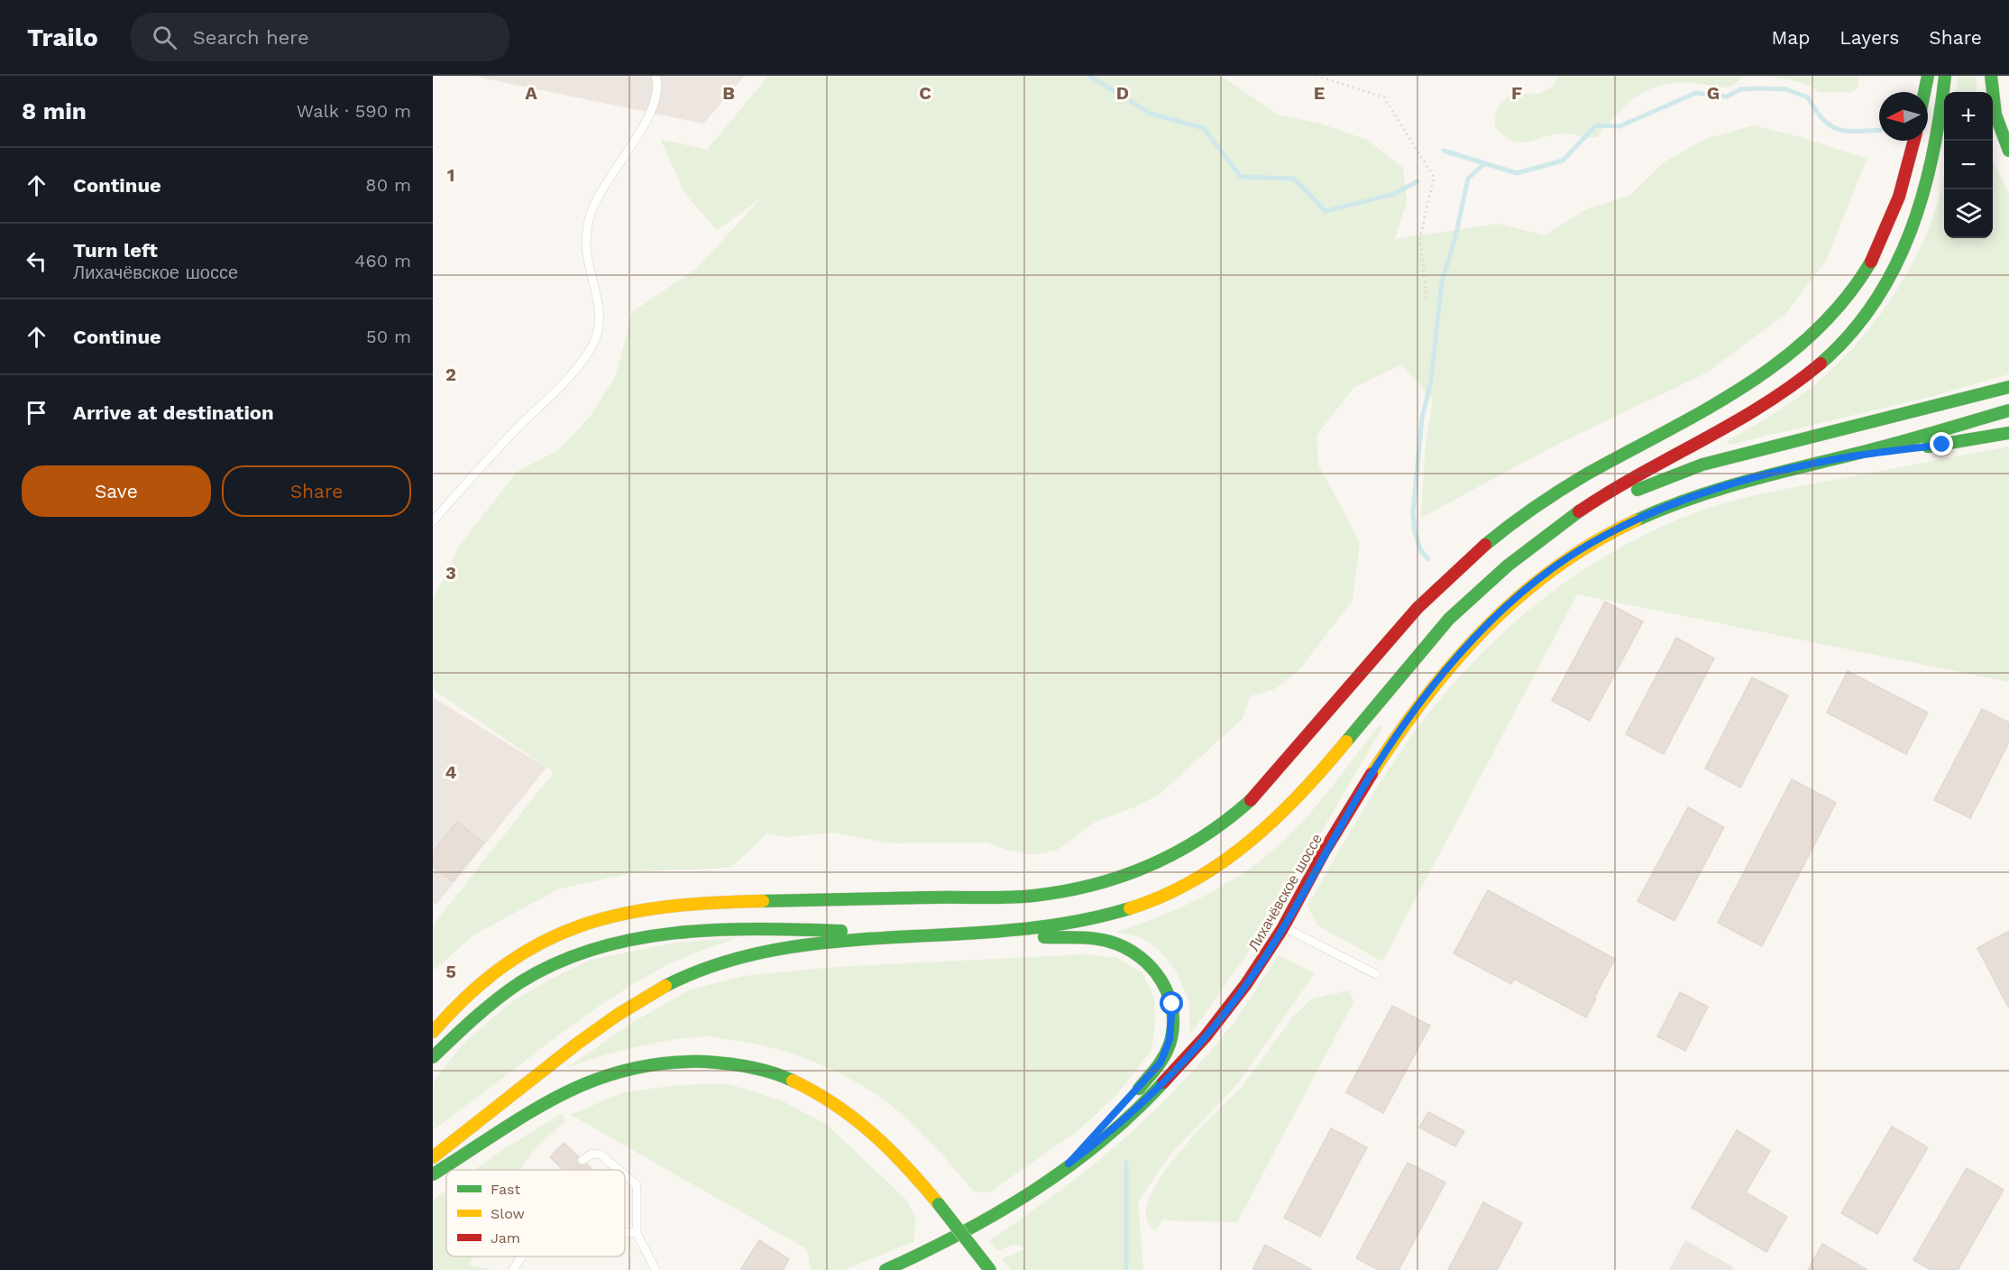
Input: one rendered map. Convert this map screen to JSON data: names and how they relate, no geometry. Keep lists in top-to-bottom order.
{
  "streets": {
    "main road": ["Лихачёвское шоссе"]
  },
  "legend": ["Fast", "Slow", "Jam"],
  "north": "left",
  "page": {
    "header": "Trailo",
    "search": "Search here",
    "nav": ["Map", "Layers", "Share"],
    "heading": ["8 min", "Walk · 590 m"],
    "map_buttons": ["+", "−"],
    "list": [
      ["Continue", "80 m"],
      ["Turn left", "Лихачёвское шоссе", "460 m"],
      ["Continue", "50 m"],
      "Arrive at destination"
    ],
    "buttons": ["Save", "Share"]
  },
  "grid": {
    "columns": [
      "A",
      "B",
      "C",
      "D",
      "E",
      "F",
      "G"
    ],
    "rows": [
      "1",
      "2",
      "3",
      "4",
      "5"
    ]
  }
}
